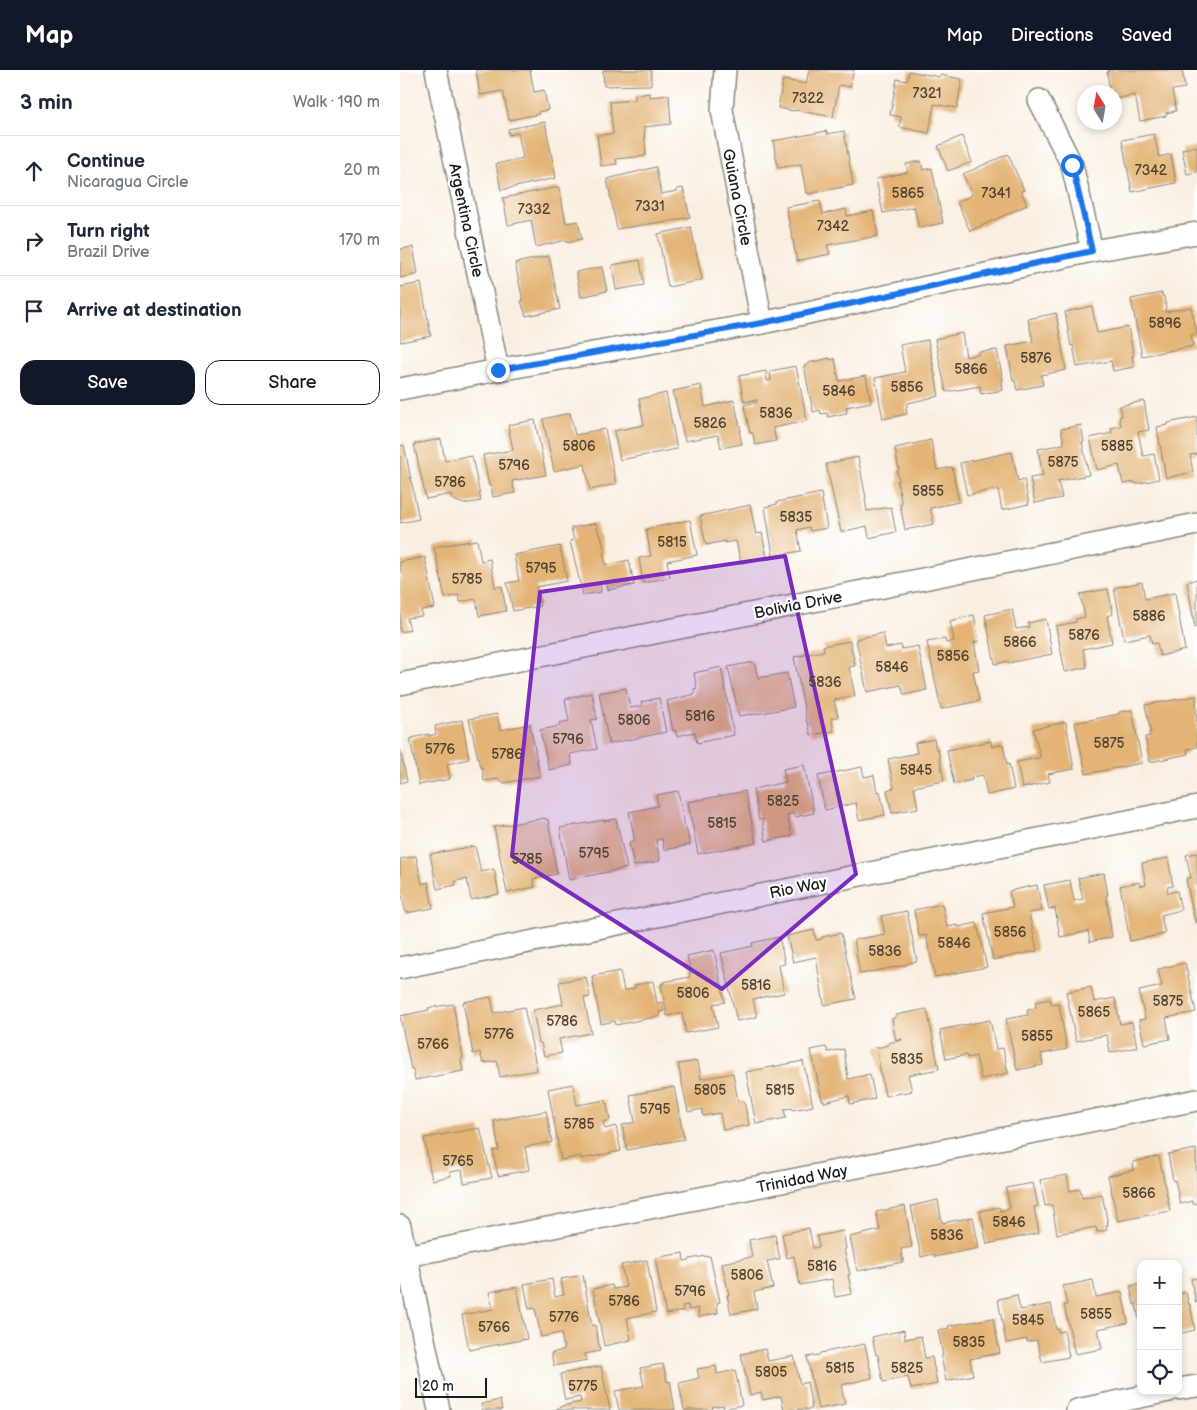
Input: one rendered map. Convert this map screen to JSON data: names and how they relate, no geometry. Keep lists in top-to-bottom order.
{
  "streets": {
    "street": [
      "Guiana Circle",
      "Argentina Circle",
      "Bolivia Drive",
      "Rio Way",
      "Trinidad Way"
    ]
  },
  "house_numbers": [
    "7321",
    "7322",
    "7342",
    "5865",
    "7341",
    "7331",
    "7332",
    "7342",
    "5896",
    "5876",
    "5866",
    "5856",
    "5846",
    "5836",
    "5826",
    "5806",
    "5885",
    "5875",
    "5796",
    "5786",
    "5855",
    "5835",
    "5815",
    "5795",
    "5785",
    "5886",
    "5876",
    "5866",
    "5856",
    "5846",
    "5836",
    "5816",
    "5806",
    "5796",
    "5875",
    "5776",
    "5786",
    "5845",
    "5825",
    "5815",
    "5795",
    "5785",
    "5856",
    "5846",
    "5836",
    "5816",
    "5806",
    "5875",
    "5865",
    "5786",
    "5776",
    "5855",
    "5766",
    "5835",
    "5805",
    "5815",
    "5795",
    "5785",
    "5765",
    "5866",
    "5846",
    "5836",
    "5816",
    "5806",
    "5796",
    "5786",
    "5855",
    "5776",
    "5845",
    "5766",
    "5835",
    "5815",
    "5825",
    "5805",
    "5775"
  ],
  "scale_bar": "20 m",
  "north": "top",
  "page": {
    "header": "Map",
    "nav": ["Map", "Directions", "Saved"],
    "heading": ["3 min", "Walk · 190 m"],
    "list": [
      ["Continue", "Nicaragua Circle", "20 m"],
      ["Turn right", "Brazil Drive", "170 m"],
      "Arrive at destination"
    ],
    "buttons": ["Save", "Share"],
    "map_buttons": ["+", "−"],
    "scale": "20 m"
  }
}
